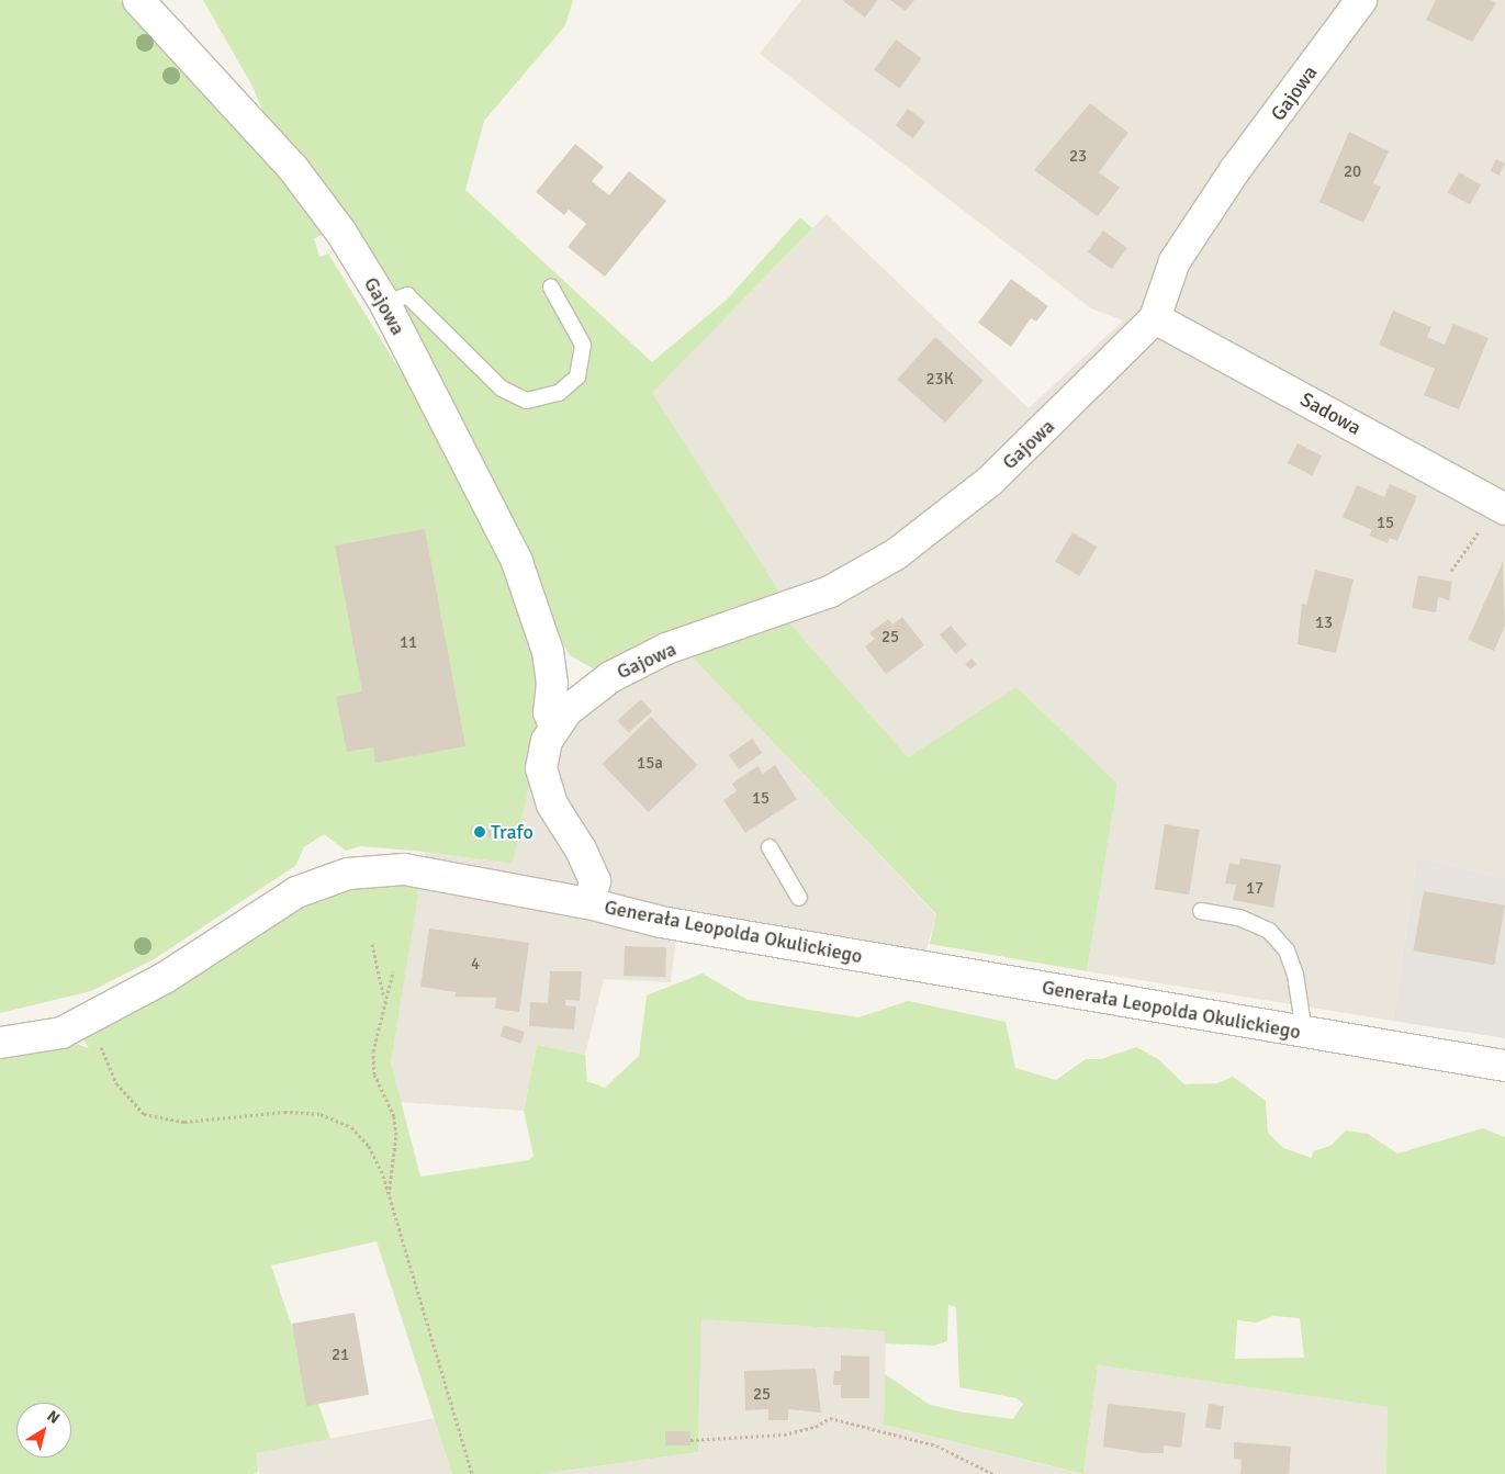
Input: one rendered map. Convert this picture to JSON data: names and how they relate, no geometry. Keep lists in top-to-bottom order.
{
  "streets": {
    "street": ["Gajowa", "Sadowa", "Generała Leopolda Okulickiego"]
  },
  "crossings": [
    ["Gajowa", "Sadowa"],
    ["Gajowa", "Generała Leopolda Okulickiego"]
  ],
  "places": ["Trafo"],
  "house_numbers": [
    "23",
    "20",
    "23K",
    "15",
    "13",
    "25",
    "11",
    "15a",
    "15",
    "17",
    "4",
    "21",
    "25"
  ],
  "north": "top right"
}
